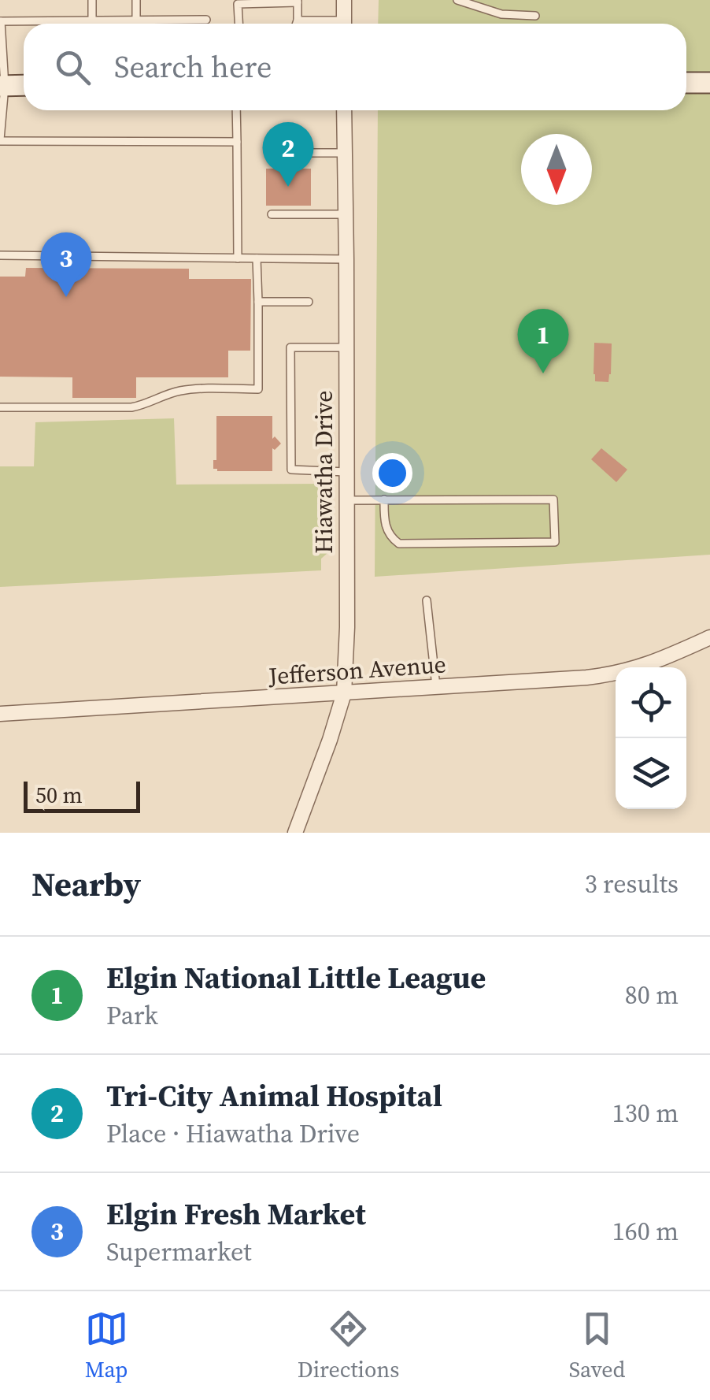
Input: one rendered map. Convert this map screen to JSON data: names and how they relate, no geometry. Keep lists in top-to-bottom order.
{
  "streets": {
    "street": ["Hiawatha Drive", "Jefferson Avenue"]
  },
  "crossings": [
    ["Hiawatha Drive", "Jefferson Avenue"]
  ],
  "scale_bar": "50 m",
  "north": "bottom",
  "page": {
    "search": "Search here",
    "pins": ["2", "3", "1"],
    "scale": "50 m",
    "heading": ["Nearby", "3 results"],
    "list": [
      {
        "mark": "1",
        "name": "Elgin National Little League",
        "note": "Park",
        "value": "80 m"
      },
      {
        "mark": "2",
        "name": "Tri-City Animal Hospital",
        "note": "Place · Hiawatha Drive",
        "value": "130 m"
      },
      {
        "mark": "3",
        "name": "Elgin Fresh Market",
        "note": "Supermarket",
        "value": "160 m"
      }
    ],
    "nav": ["Map", "Directions", "Saved"]
  }
}
